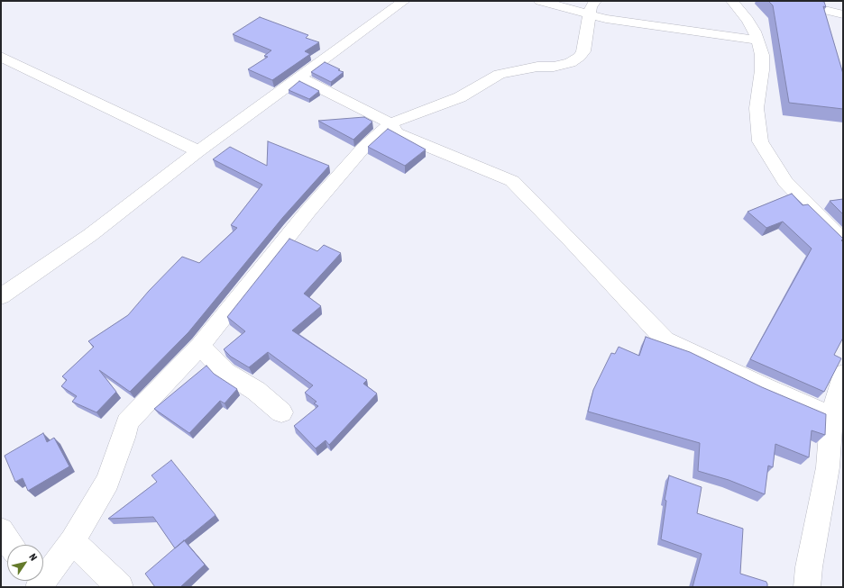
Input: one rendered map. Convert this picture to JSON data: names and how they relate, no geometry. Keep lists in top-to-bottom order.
{
  "north": "top right"
}
